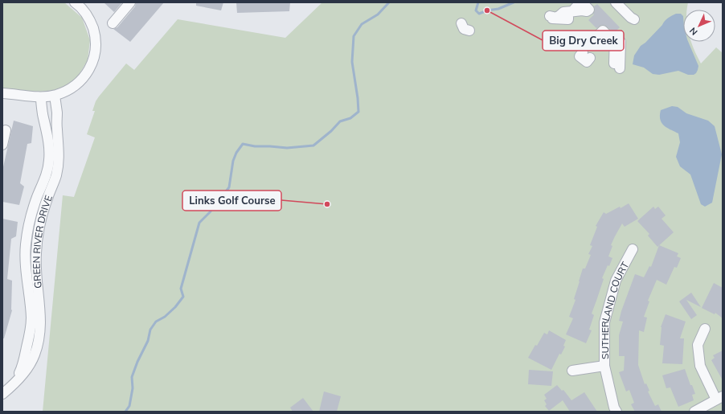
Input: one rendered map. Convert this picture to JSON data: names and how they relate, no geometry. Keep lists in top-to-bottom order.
{
  "streets": {
    "street": ["GREEN RIVER DRIVE", "SUTHERLAND COURT"]
  },
  "places": ["Big Dry Creek", "Links Golf Course"],
  "north": "bottom left"
}
